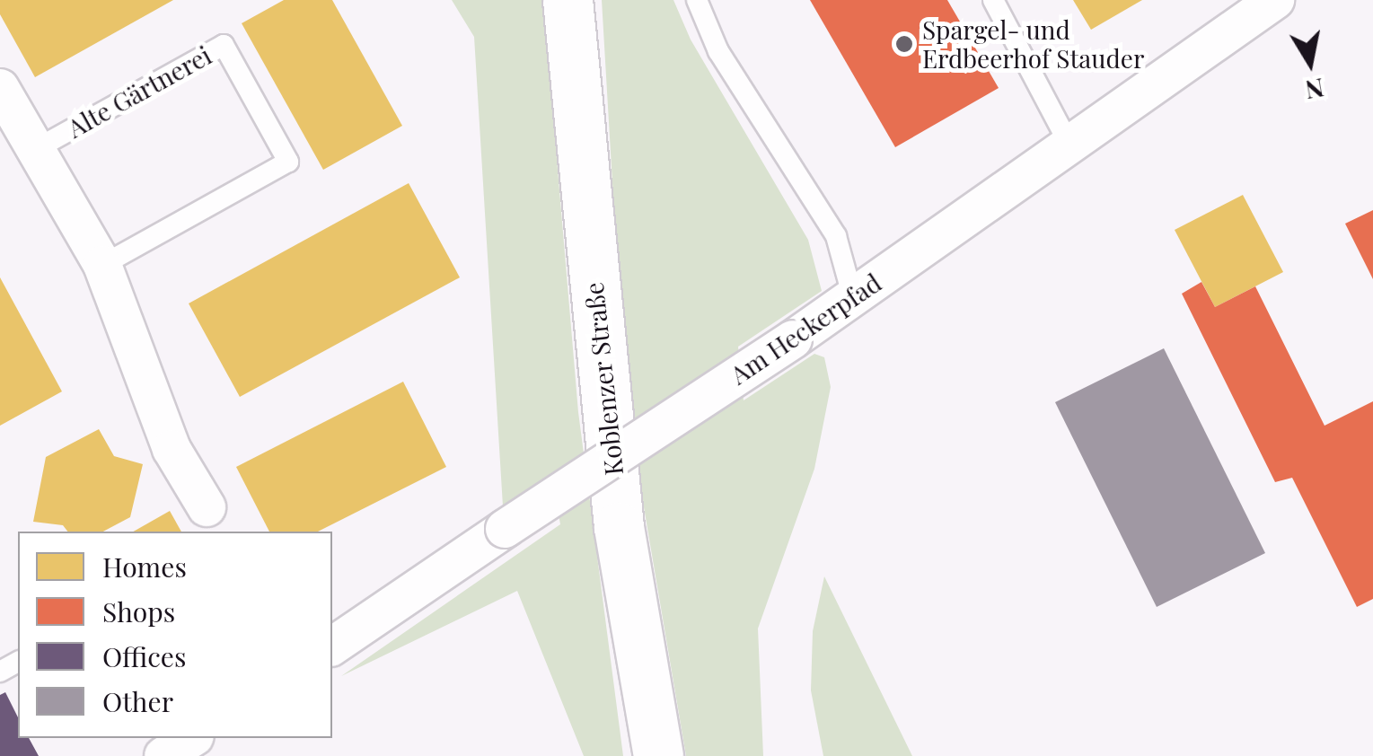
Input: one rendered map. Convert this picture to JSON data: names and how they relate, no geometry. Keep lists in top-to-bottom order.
{
  "streets": {
    "main road": ["Koblenzer Straße"],
    "street": ["Am Heckerpfad"],
    "lane": ["Alte Gärtnerei"]
  },
  "places": ["Spargel- und Erdbeerhof Stauder"],
  "legend": [
    "Homes",
    "Shops",
    "Offices",
    "Other"
  ],
  "north": "bottom"
}
